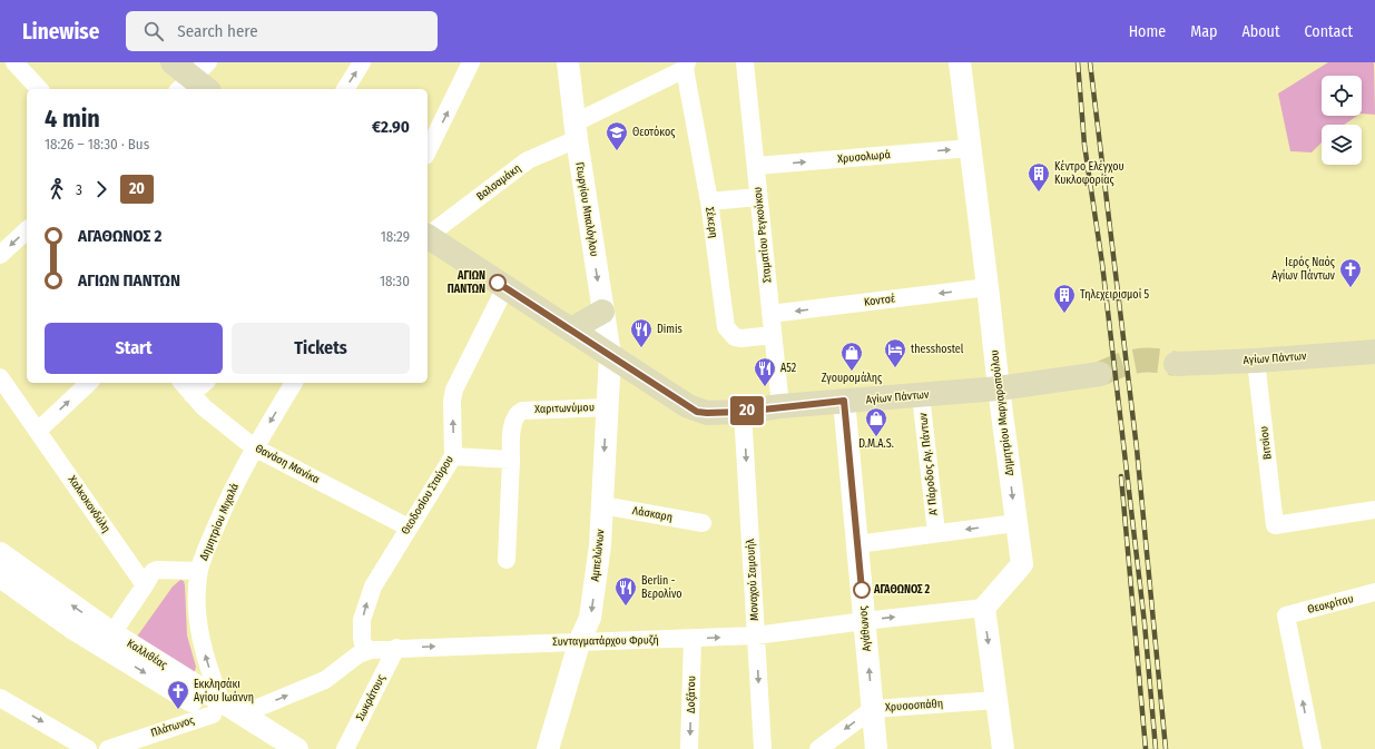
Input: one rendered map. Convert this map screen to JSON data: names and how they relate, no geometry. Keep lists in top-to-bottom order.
{
  "streets": {
    "main road": ["Αγίων Πάντων"],
    "street": [
      "Χρυσολωρά",
      "Βαλσαμάκη",
      "Γεωργίου Μπαλόγλου",
      "Σέκερη",
      "Σταματίου Ρεγκούκου",
      "Κοντσέ",
      "Χαριτωνύμου",
      "Δημητρίου Μαργαροπούλου",
      "Βιτσίου",
      "Θανάση Μανίκα",
      "Α' Πάροδος Αγ. Πάντων",
      "Θεοδοσίου Σταύρου",
      "Χαλκοκονδύλη",
      "Λάσκαρη",
      "Δημητρίου Μιχαλά",
      "Αμπελώνων",
      "Μοναχού Σαμουήλ",
      "Θεοκρίτου",
      "Αγάθωνος",
      "Συνταγματάρχου Φρυζή",
      "Καλλιθέας",
      "Δοξάτου",
      "Σωκράτους",
      "Χρυσοσπάθη",
      "Πλάτωνος"
    ]
  },
  "crossings": [
    ["Χρυσολωρά", "Σταματίου Ρεγκούκου"],
    ["Χρυσολωρά", "Δημητρίου Μαργαροπούλου"],
    ["Βαλσαμάκη", "Γεωργίου Μπαλόγλου"],
    ["Βαλσαμάκη", "Σέκερη"],
    ["Γεωργίου Μπαλόγλου", "Σέκερη"],
    ["Γεωργίου Μπαλόγλου", "Αγίων Πάντων"],
    ["Γεωργίου Μπαλόγλου", "Αμπελώνων"],
    ["Σέκερη", "Σταματίου Ρεγκούκου"],
    ["Σταματίου Ρεγκούκου", "Κοντσέ"],
    ["Σταματίου Ρεγκούκου", "Αγίων Πάντων"],
    ["Κοντσέ", "Δημητρίου Μαργαροπούλου"],
    ["Αγίων Πάντων", "Δημητρίου Μαργαροπούλου"],
    ["Αγίων Πάντων", "Βιτσίου"],
    ["Αγίων Πάντων", "Α' Πάροδος Αγ. Πάντων"],
    ["Αγίων Πάντων", "Θεοδοσίου Σταύρου"],
    ["Αγίων Πάντων", "Αμπελώνων"],
    ["Αγίων Πάντων", "Μοναχού Σαμουήλ"],
    ["Αγίων Πάντων", "Αγάθωνος"],
    ["Χαριτωνύμου", "Αμπελώνων"],
    ["Δημητρίου Μαργαροπούλου", "Συνταγματάρχου Φρυζή"],
    ["Θανάση Μανίκα", "Θεοδοσίου Σταύρου"],
    ["Θανάση Μανίκα", "Δημητρίου Μιχαλά"],
    ["Θεοδοσίου Σταύρου", "Συνταγματάρχου Φρυζή"],
    ["Λάσκαρη", "Αμπελώνων"],
    ["Δημητρίου Μιχαλά", "Καλλιθέας"],
    ["Δημητρίου Μιχαλά", "Πλάτωνος"],
    ["Αμπελώνων", "Συνταγματάρχου Φρυζή"],
    ["Μοναχού Σαμουήλ", "Συνταγματάρχου Φρυζή"],
    ["Αγάθωνος", "Συνταγματάρχου Φρυζή"],
    ["Αγάθωνος", "Χρυσοσπάθη"],
    ["Συνταγματάρχου Φρυζή", "Καλλιθέας"],
    ["Συνταγματάρχου Φρυζή", "Δοξάτου"],
    ["Συνταγματάρχου Φρυζή", "Σωκράτους"],
    ["Καλλιθέας", "Πλάτωνος"]
  ],
  "one_way": [
    "Χρυσολωρά",
    "Γεωργίου Μπαλόγλου",
    "Κοντσέ",
    "Θεοδοσίου Σταύρου",
    "Αμπελώνων",
    "Μοναχού Σαμουήλ",
    "Συνταγματάρχου Φρυζή",
    "Δοξάτου",
    "Χρυσοσπάθη"
  ],
  "places": {
    "school or university": ["Θεοτόκος"],
    "building": ["Κέντρο Ελέγχου Κυκλοφορίας", "Τηλεχειρισμοί 5"],
    "other": ["ΑΓΙΩΝ ΠΑΝΤΩΝ", "ΑΓΑΘΩΝΟΣ 2"],
    "church": ["Ιερός Ναός Αγίων Πάντων", "Εκκλησάκι Αγίου Ιωάννη"],
    "restaurant": ["Dimis", "A52", "Berlin - Βερολίνο"],
    "hotel": ["thesshostel"],
    "shop": ["Ζγουρομάλης", "D.M.A.S."]
  },
  "lines": ["bus line 20"],
  "page": {
    "header": "Linewise",
    "search": "Search here",
    "nav": [
      "Home",
      "Map",
      "About",
      "Contact"
    ],
    "on_map": "20",
    "heading": ["4 min", "18:26 – 18:30 · Bus", "€2.90"],
    "legs": ["3", "20"],
    "list": [
      {
        "name": "ΑΓΑΘΩΝΟΣ 2",
        "value": "18:29"
      },
      {
        "name": "ΑΓΙΩΝ ΠΑΝΤΩΝ",
        "value": "18:30"
      }
    ],
    "buttons": ["Start", "Tickets"]
  }
}
